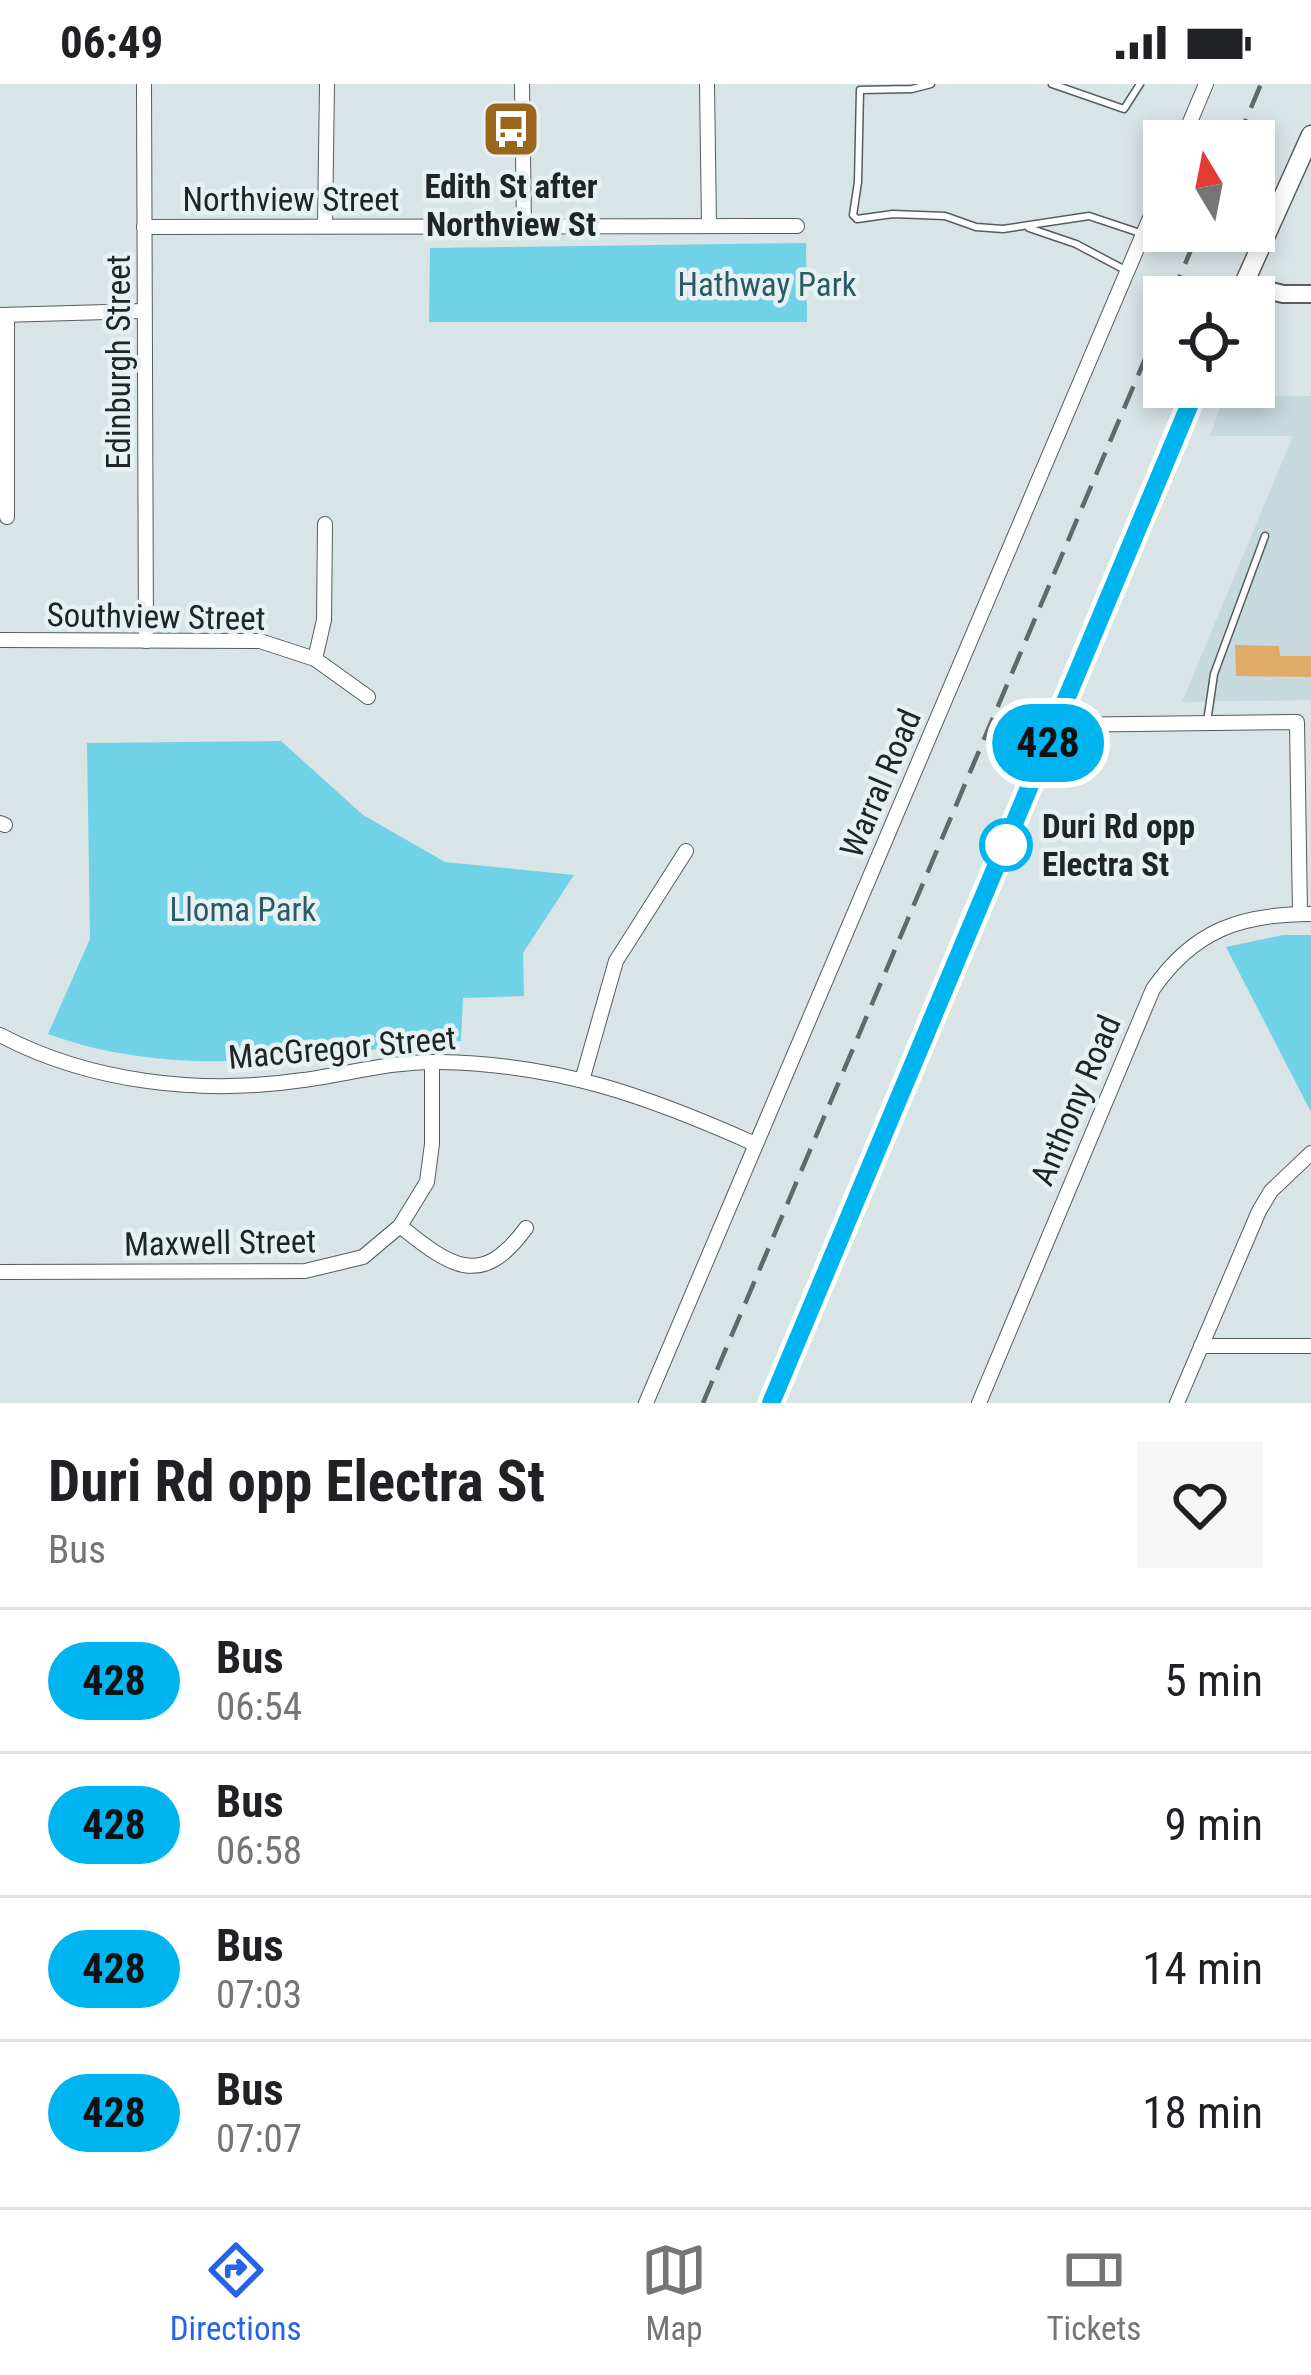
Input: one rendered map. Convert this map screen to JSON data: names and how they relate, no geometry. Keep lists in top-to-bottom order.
{
  "streets": {
    "street": [
      "Northview Street",
      "Edinburgh Street",
      "Southview Street",
      "Warral Road",
      "MacGregor Street",
      "Anthony Road",
      "Maxwell Street"
    ]
  },
  "crossings": [
    ["Northview Street", "Edinburgh Street"],
    ["Edinburgh Street", "Southview Street"],
    ["Warral Road", "MacGregor Street"],
    ["MacGregor Street", "Maxwell Street"]
  ],
  "parks": ["Hathway Park", "Lloma Park"],
  "places": {
    "bus stop": ["Edith St after Northview St"],
    "other": ["Duri Rd opp Electra St"]
  },
  "lines": ["bus line 428"],
  "north": "top",
  "page": {
    "status": "06:49",
    "on_map": "428",
    "heading": ["Duri Rd opp Electra St", "Bus"],
    "list": [
      {
        "mark": "428",
        "name": "Bus",
        "note": "06:54",
        "value": "5 min"
      },
      {
        "mark": "428",
        "name": "Bus",
        "note": "06:58",
        "value": "9 min"
      },
      {
        "mark": "428",
        "name": "Bus",
        "note": "07:03",
        "value": "14 min"
      },
      {
        "mark": "428",
        "name": "Bus",
        "note": "07:07",
        "value": "18 min"
      }
    ],
    "tabs": ["Directions", "Map", "Tickets"]
  }
}
